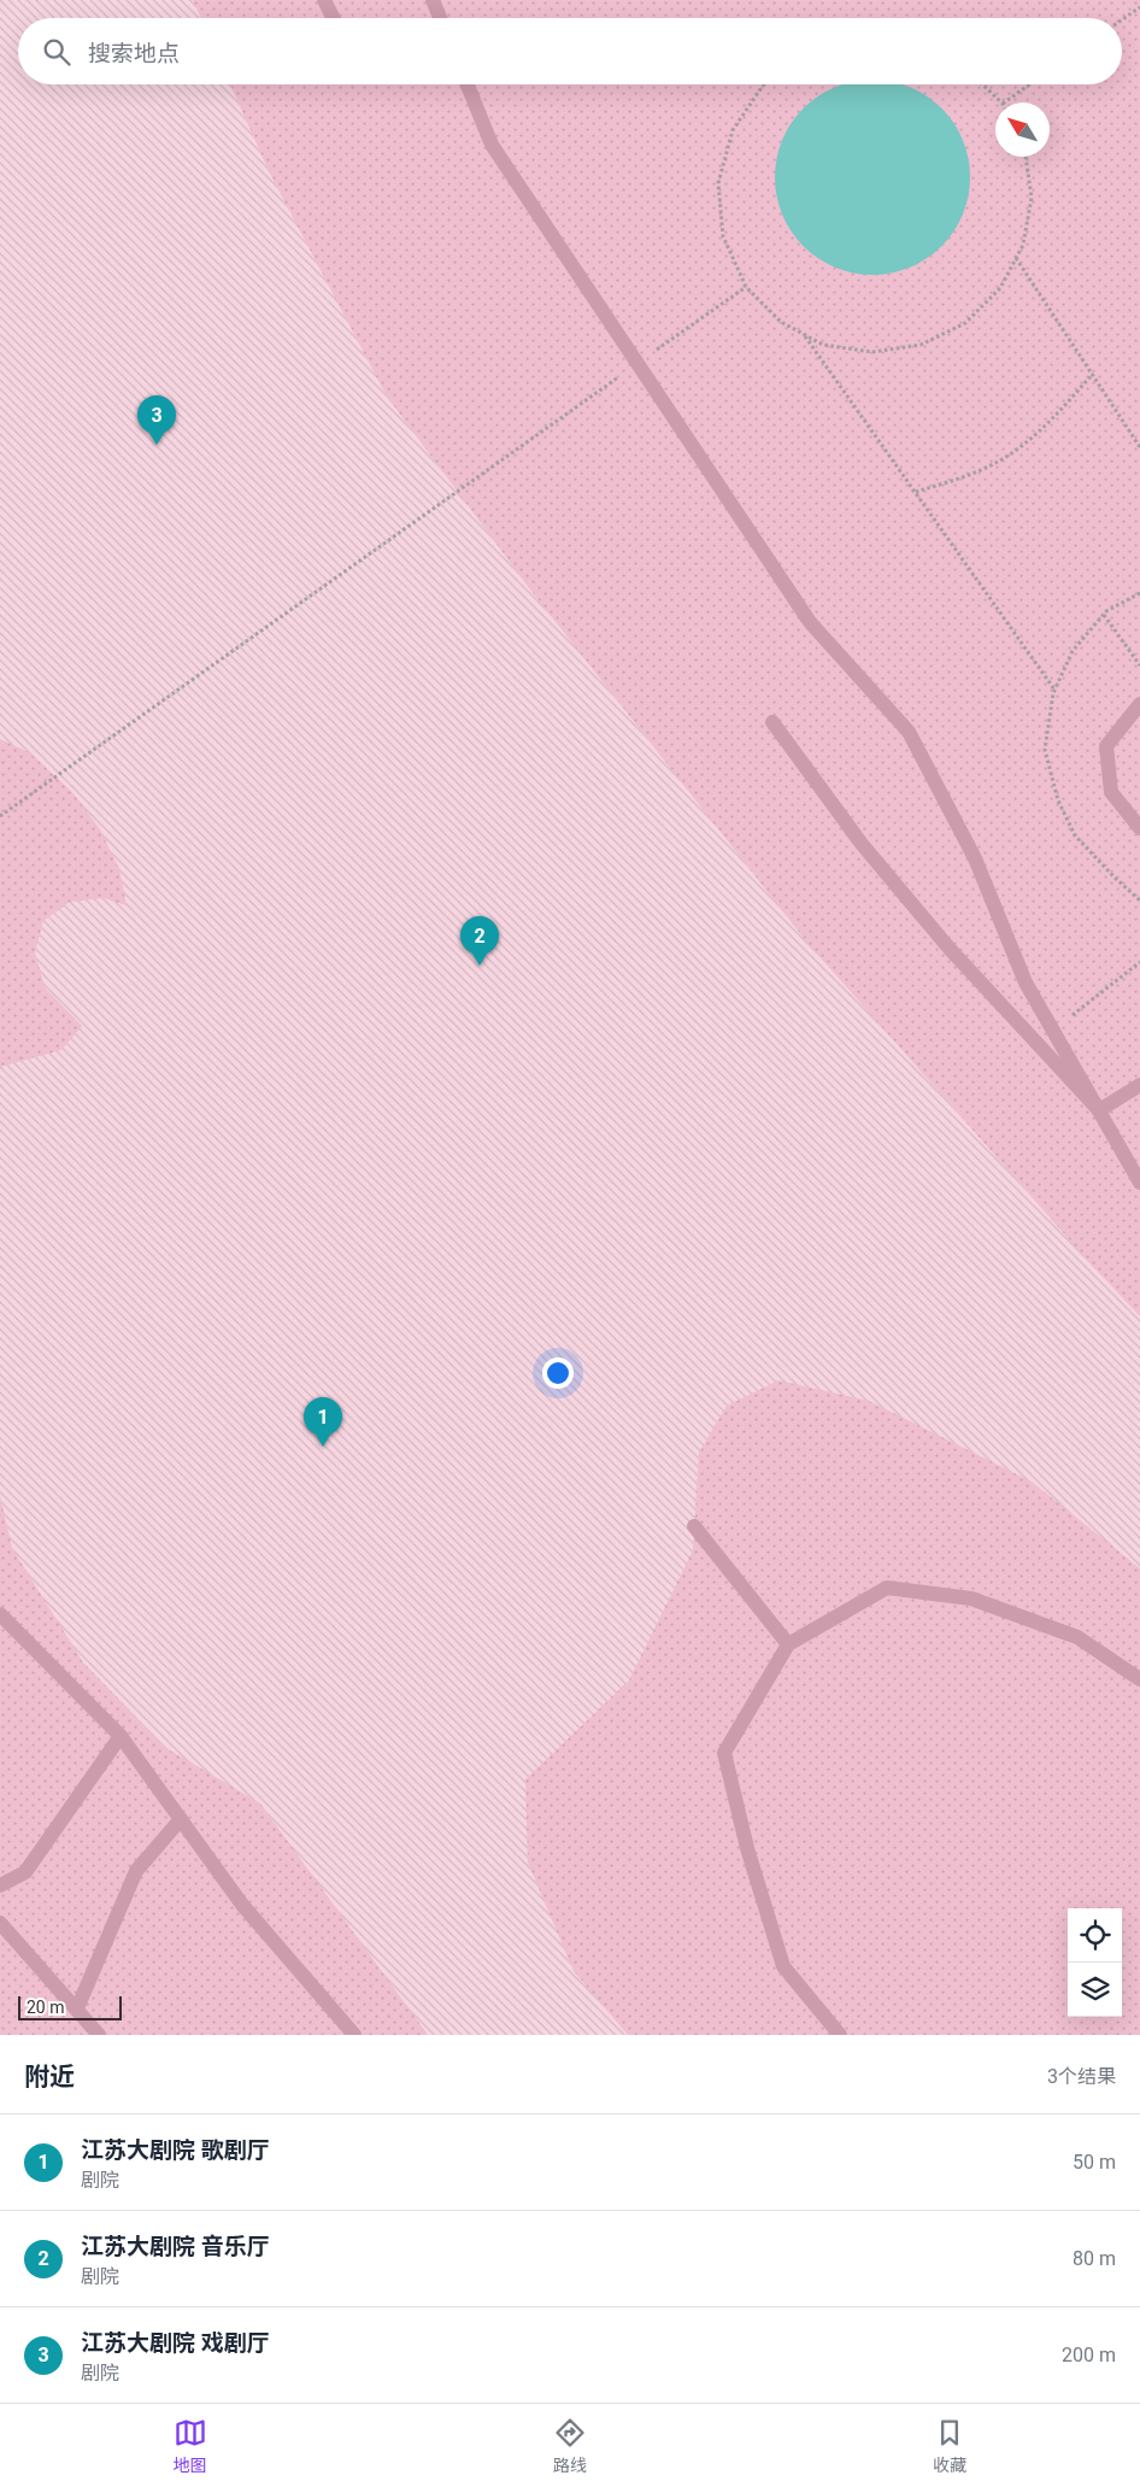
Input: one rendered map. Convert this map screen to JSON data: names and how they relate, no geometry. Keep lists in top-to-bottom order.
{
  "scale_bar": "20 m",
  "north": "top left",
  "page": {
    "search": "搜索地点",
    "pins": ["3", "2", "1"],
    "scale": "20 m",
    "heading": ["附近", "3个结果"],
    "list": [
      {
        "mark": "1",
        "name": "江苏大剧院 歌剧厅",
        "note": "剧院",
        "value": "50 m"
      },
      {
        "mark": "2",
        "name": "江苏大剧院 音乐厅",
        "note": "剧院",
        "value": "80 m"
      },
      {
        "mark": "3",
        "name": "江苏大剧院 戏剧厅",
        "note": "剧院",
        "value": "200 m"
      }
    ],
    "nav": ["地图", "路线", "收藏"]
  }
}
